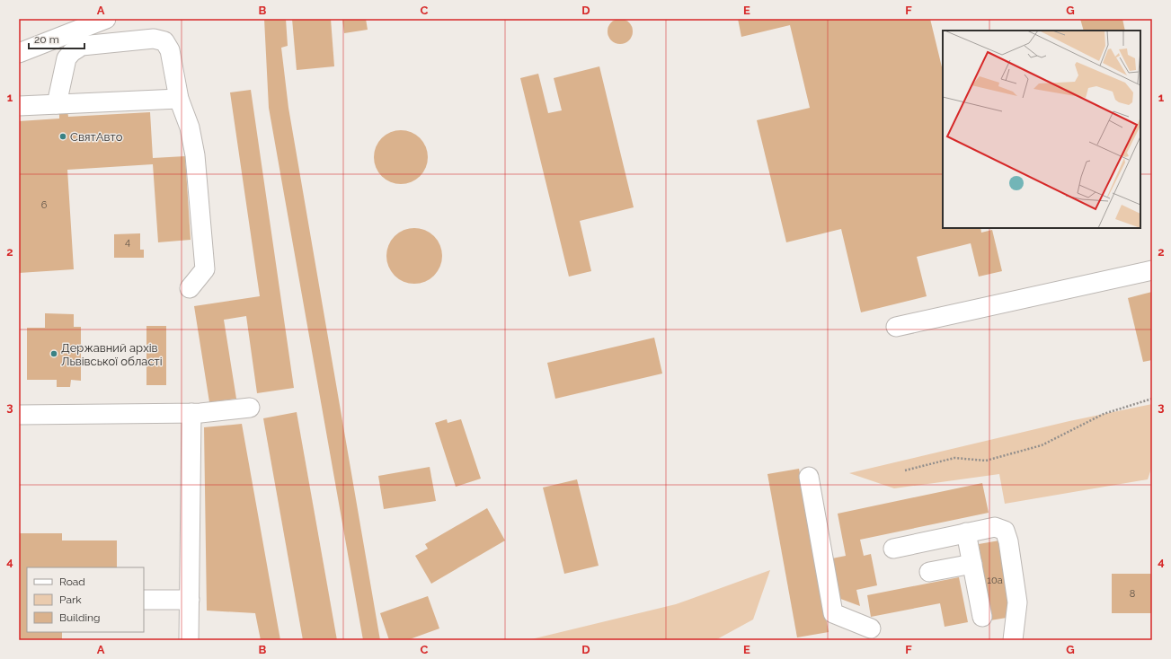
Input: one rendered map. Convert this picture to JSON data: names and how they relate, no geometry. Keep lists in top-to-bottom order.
{
  "places": ["СвятАвто", "Державний архів Львівської області"],
  "house_numbers": [
    "6",
    "4",
    "10а",
    "8"
  ],
  "legend": ["Road", "Park", "Building"],
  "scale_bar": "20 m",
  "grid": {
    "columns": [
      "A",
      "B",
      "C",
      "D",
      "E",
      "F",
      "G"
    ],
    "rows": [
      "1",
      "2",
      "3",
      "4"
    ]
  }
}
